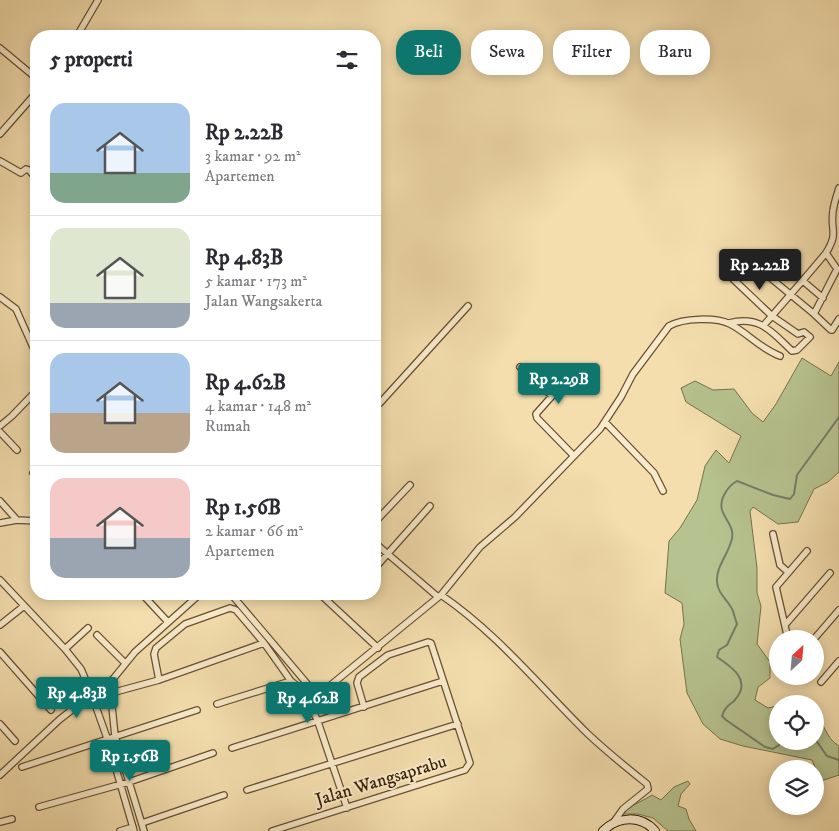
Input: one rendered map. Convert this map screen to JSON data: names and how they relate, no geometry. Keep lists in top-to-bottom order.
{
  "streets": {
    "street": ["Jalan Wangsaprabu"]
  },
  "north": "top right",
  "page": {
    "chip": [
      "Beli",
      "Sewa",
      "Filter",
      "Baru"
    ],
    "heading": "5 properti",
    "list": [
      {
        "name": "Rp 2.22B",
        "note": "3 kamar · 92 m² · Apartemen"
      },
      {
        "name": "Rp 4.83B",
        "note": "5 kamar · 173 m² · Jalan Wangsakerta"
      },
      {
        "name": "Rp 4.62B",
        "note": "4 kamar · 148 m² · Rumah"
      },
      {
        "name": "Rp 1.56B",
        "note": "2 kamar · 66 m² · Apartemen"
      }
    ],
    "price": [
      "Rp 2.22B",
      "Rp 2.29B",
      "Rp 4.83B",
      "Rp 4.62B",
      "Rp 1.56B"
    ]
  }
}
